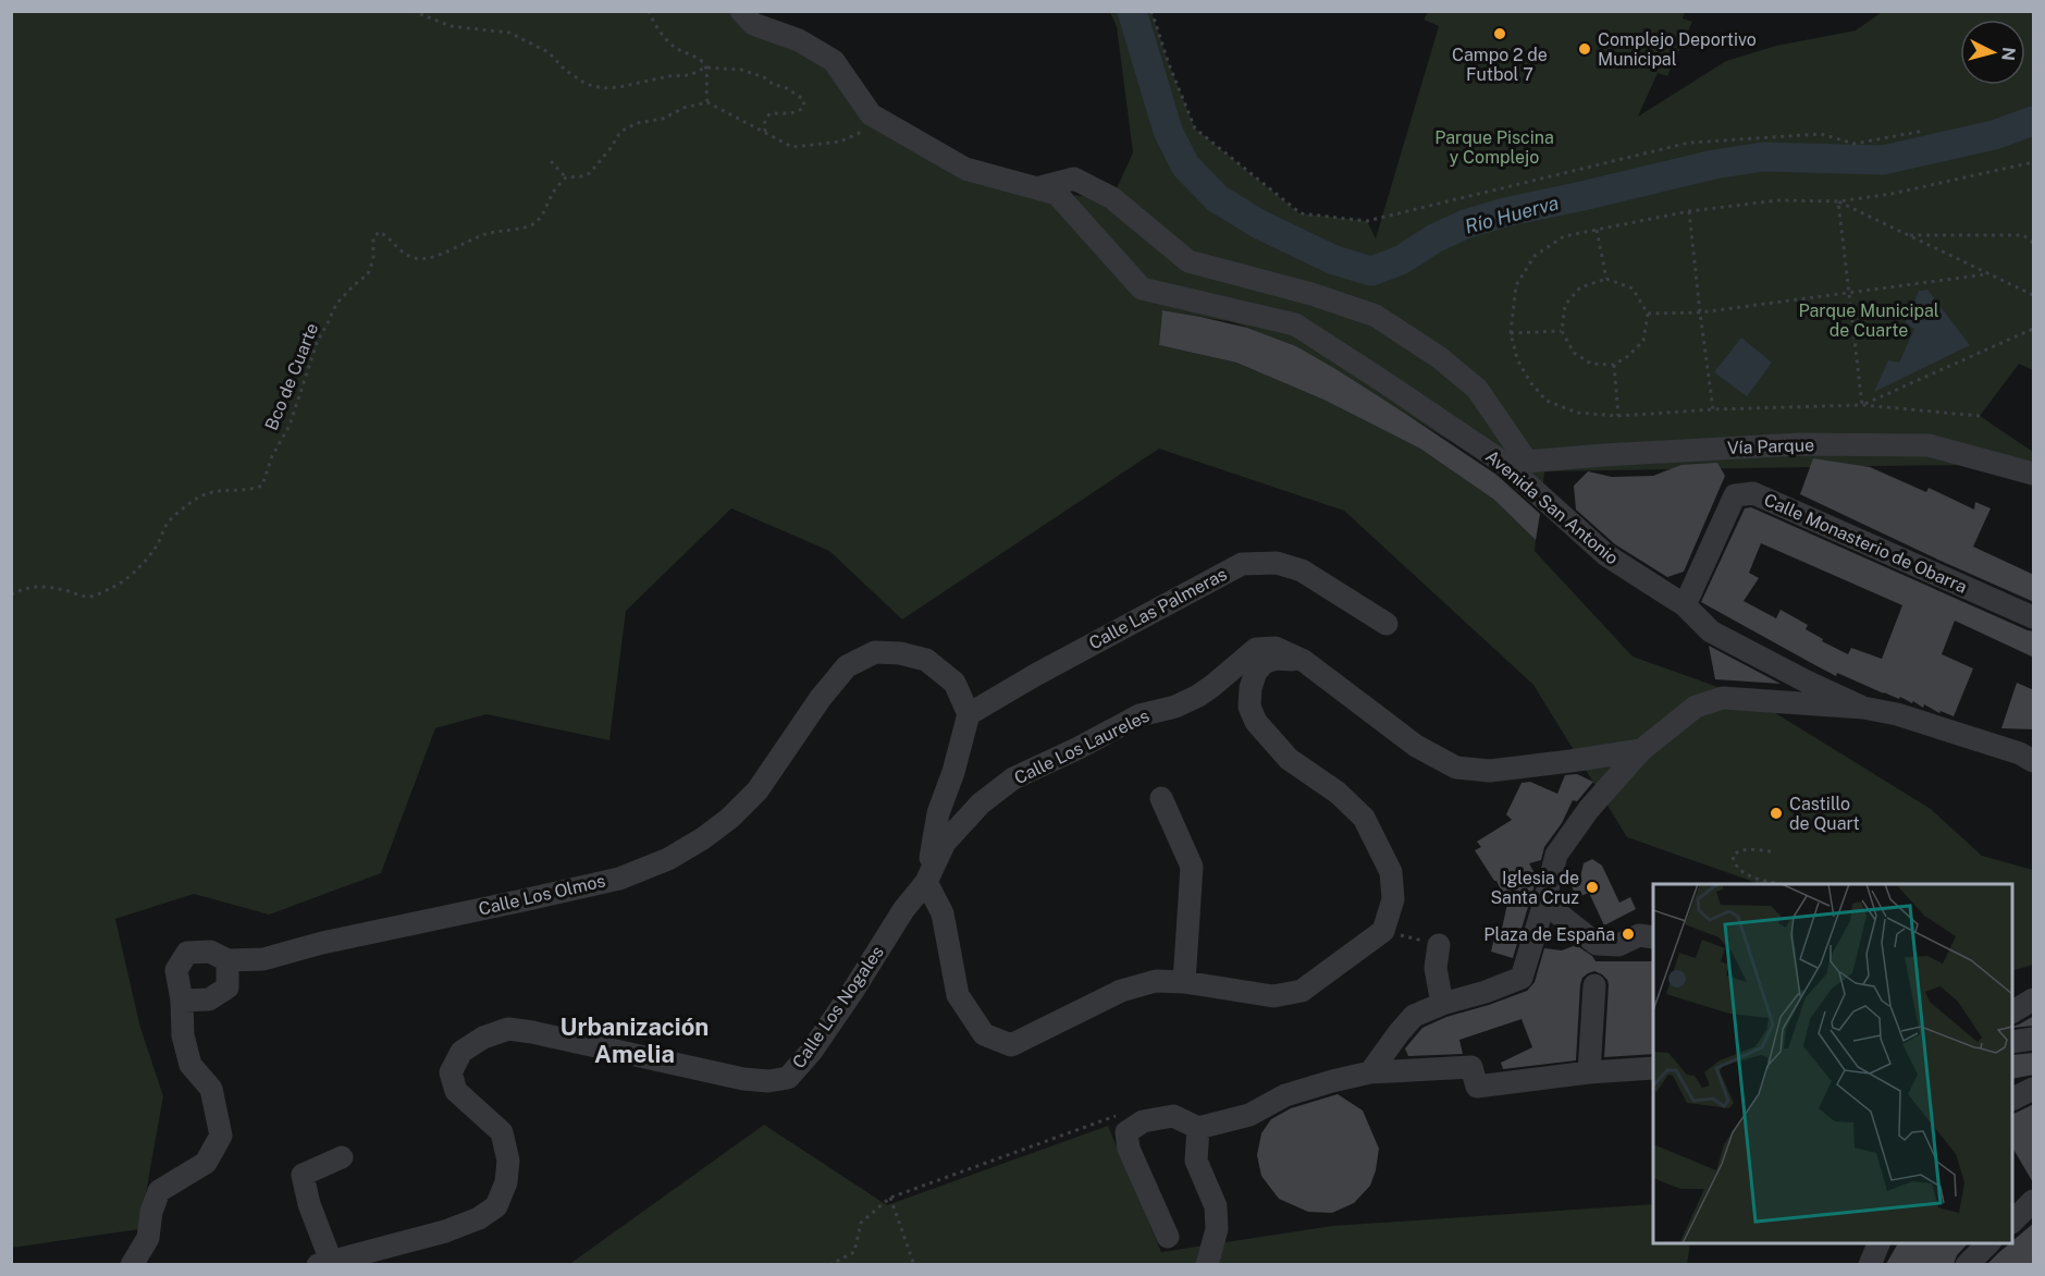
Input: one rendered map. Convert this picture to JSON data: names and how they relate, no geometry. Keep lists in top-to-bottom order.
{
  "streets": {
    "street": [
      "Vía Parque",
      "Avenida San Antonio",
      "Calle Monasterio de Obarra",
      "Calle Las Palmeras",
      "Calle Los Laureles",
      "Calle Los Olmos",
      "Calle Los Nogales"
    ],
    "path": ["Bco de Cuarte"]
  },
  "crossings": [
    ["Vía Parque", "Avenida San Antonio"],
    ["Avenida San Antonio", "Calle Monasterio de Obarra"],
    ["Calle Las Palmeras", "Calle Los Olmos"],
    ["Calle Los Laureles", "Calle Los Nogales"]
  ],
  "districts": ["Urbanización Amelia"],
  "water": ["Río Huerva"],
  "parks": ["Parque Piscina y Complejo", "Parque Municipal de Cuarte"],
  "places": [
    "Campo 2 de Futbol 7",
    "Complejo Deportivo Municipal",
    "Castillo de Quart",
    "Iglesia de Santa Cruz",
    "Plaza de España"
  ],
  "north": "right"
}
